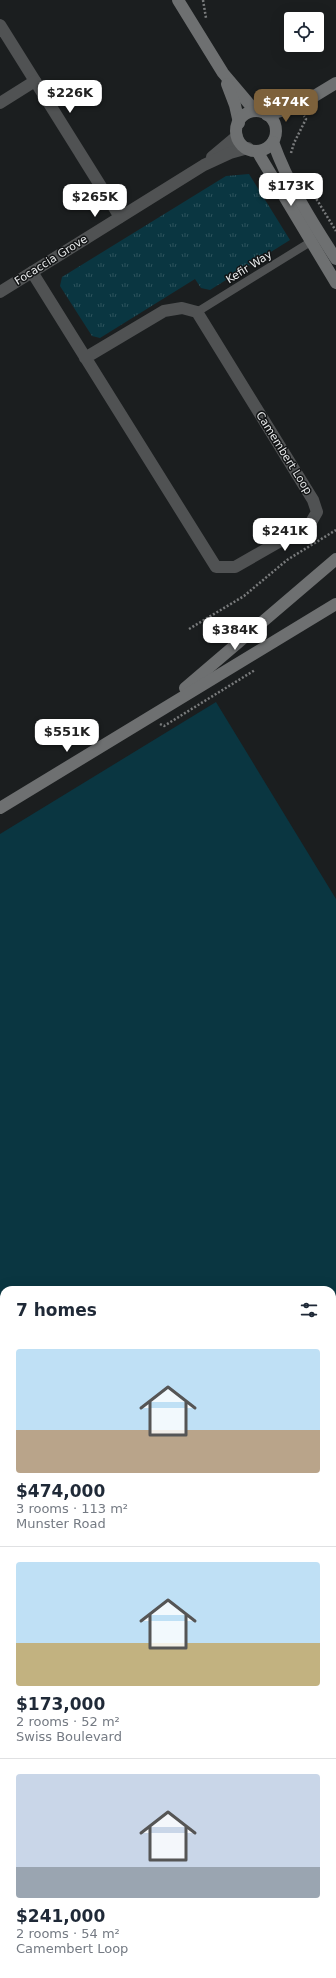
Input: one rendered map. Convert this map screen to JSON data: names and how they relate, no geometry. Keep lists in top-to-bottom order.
{
  "streets": {
    "street": ["Focaccia Grove", "Camembert Loop"],
    "lane": ["Kefir Way"]
  },
  "crossings": [
    ["Focaccia Grove", "Camembert Loop"],
    ["Kefir Way", "Camembert Loop"]
  ],
  "page": {
    "price": [
      "$226K",
      "$474K",
      "$173K",
      "$265K",
      "$241K",
      "$384K",
      "$551K"
    ],
    "heading": "7 homes",
    "list": [
      {
        "name": "$474,000",
        "note": "3 rooms · 113 m² · Munster Road"
      },
      {
        "name": "$173,000",
        "note": "2 rooms · 52 m² · Swiss Boulevard"
      },
      {
        "name": "$241,000",
        "note": "2 rooms · 54 m² · Camembert Loop"
      }
    ]
  }
}
